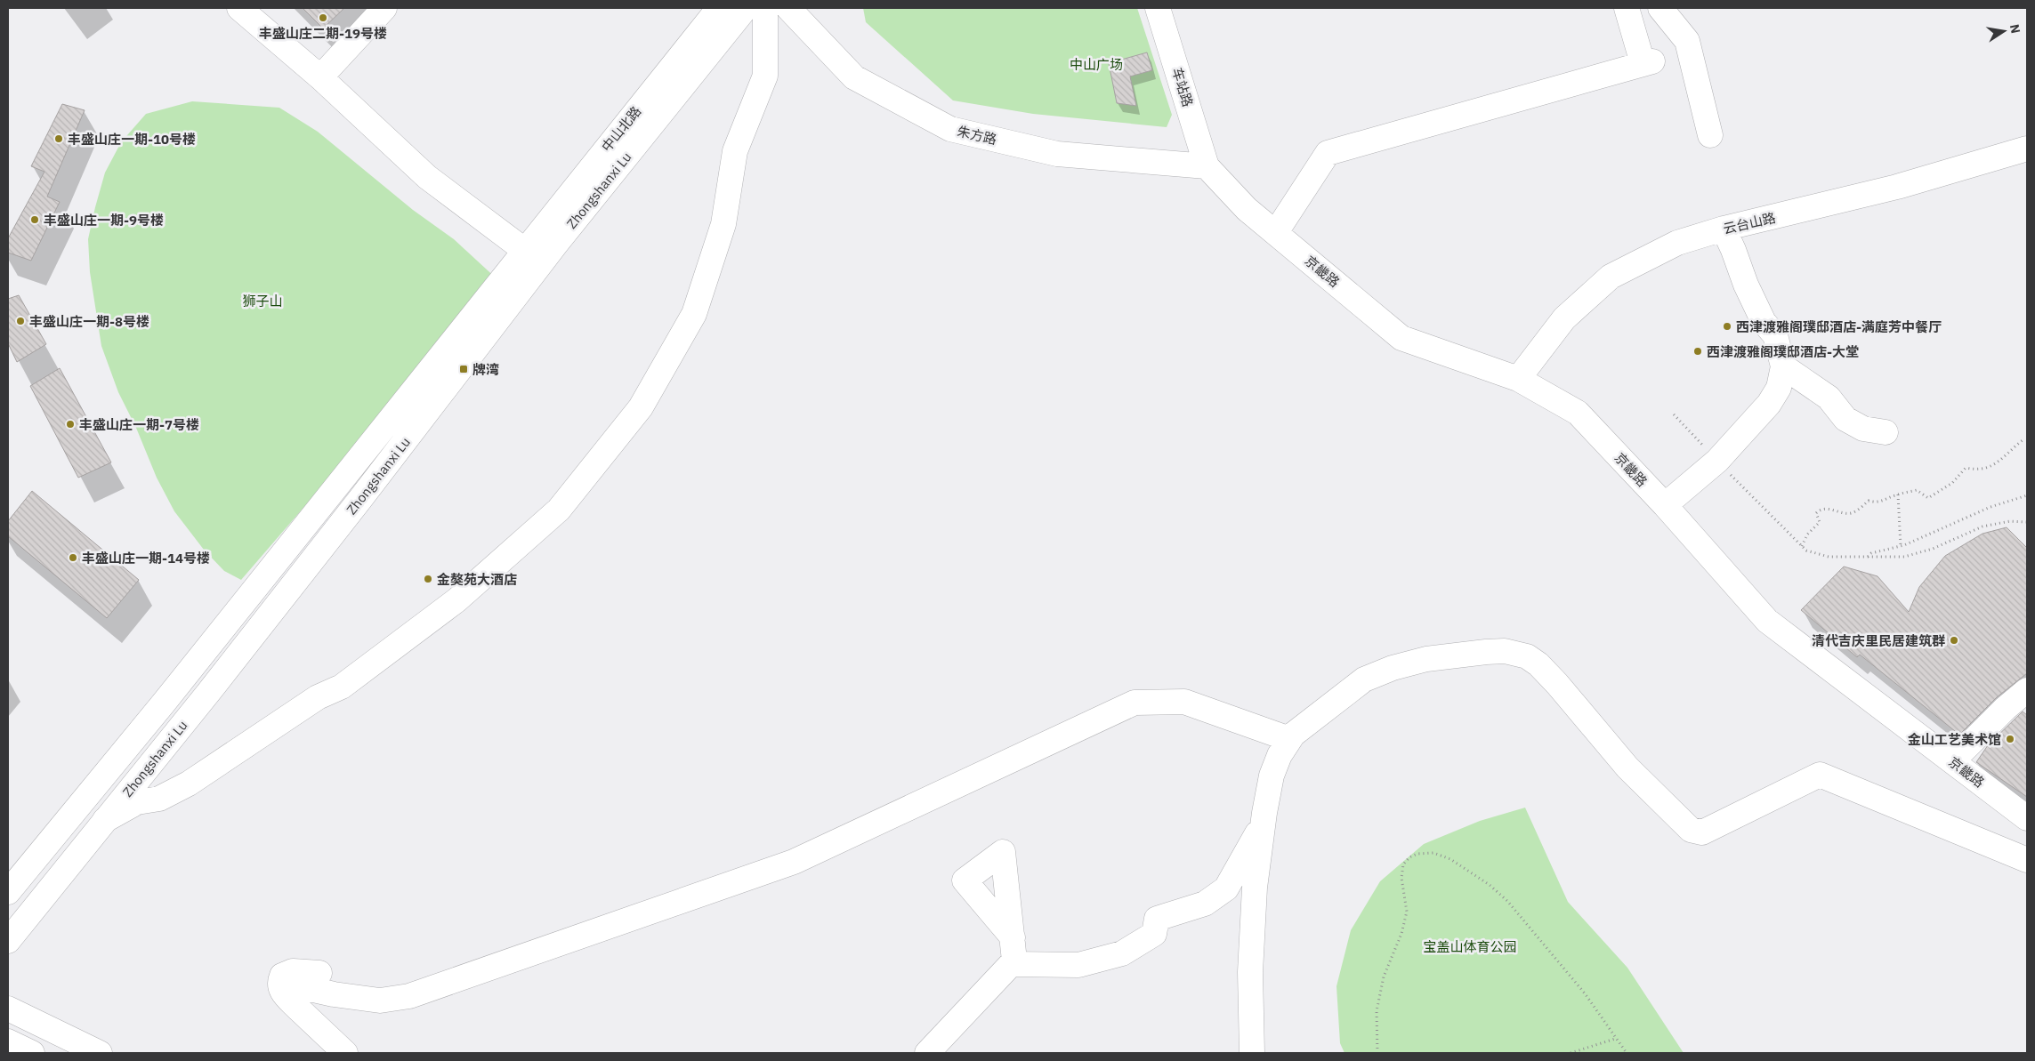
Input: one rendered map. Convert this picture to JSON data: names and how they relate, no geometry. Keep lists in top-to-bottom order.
{
  "streets": {
    "street": [
      "车站路",
      "中山北路",
      "朱方路",
      "Zhongshanxi Lu",
      "云台山路",
      "京畿路"
    ]
  },
  "crossings": [
    ["车站路", "朱方路"],
    ["车站路", "京畿路"],
    ["中山北路", "Zhongshanxi Lu"],
    ["朱方路", "京畿路"],
    ["云台山路", "京畿路"]
  ],
  "parks": ["中山广场", "狮子山", "宝盖山体育公园"],
  "places": {
    "other": [
      "丰盛山庄二期-19号楼",
      "丰盛山庄一期-10号楼",
      "丰盛山庄一期-9号楼",
      "丰盛山庄一期-8号楼",
      "西津渡雅阁璞邸酒店-满庭芳中餐厅",
      "西津渡雅阁璞邸酒店-大堂",
      "丰盛山庄一期-7号楼",
      "丰盛山庄一期-14号楼",
      "金獒苑大酒店",
      "清代吉庆里民居建筑群",
      "金山工艺美术馆"
    ],
    "transit": ["牌湾"]
  },
  "north": "right"
}
